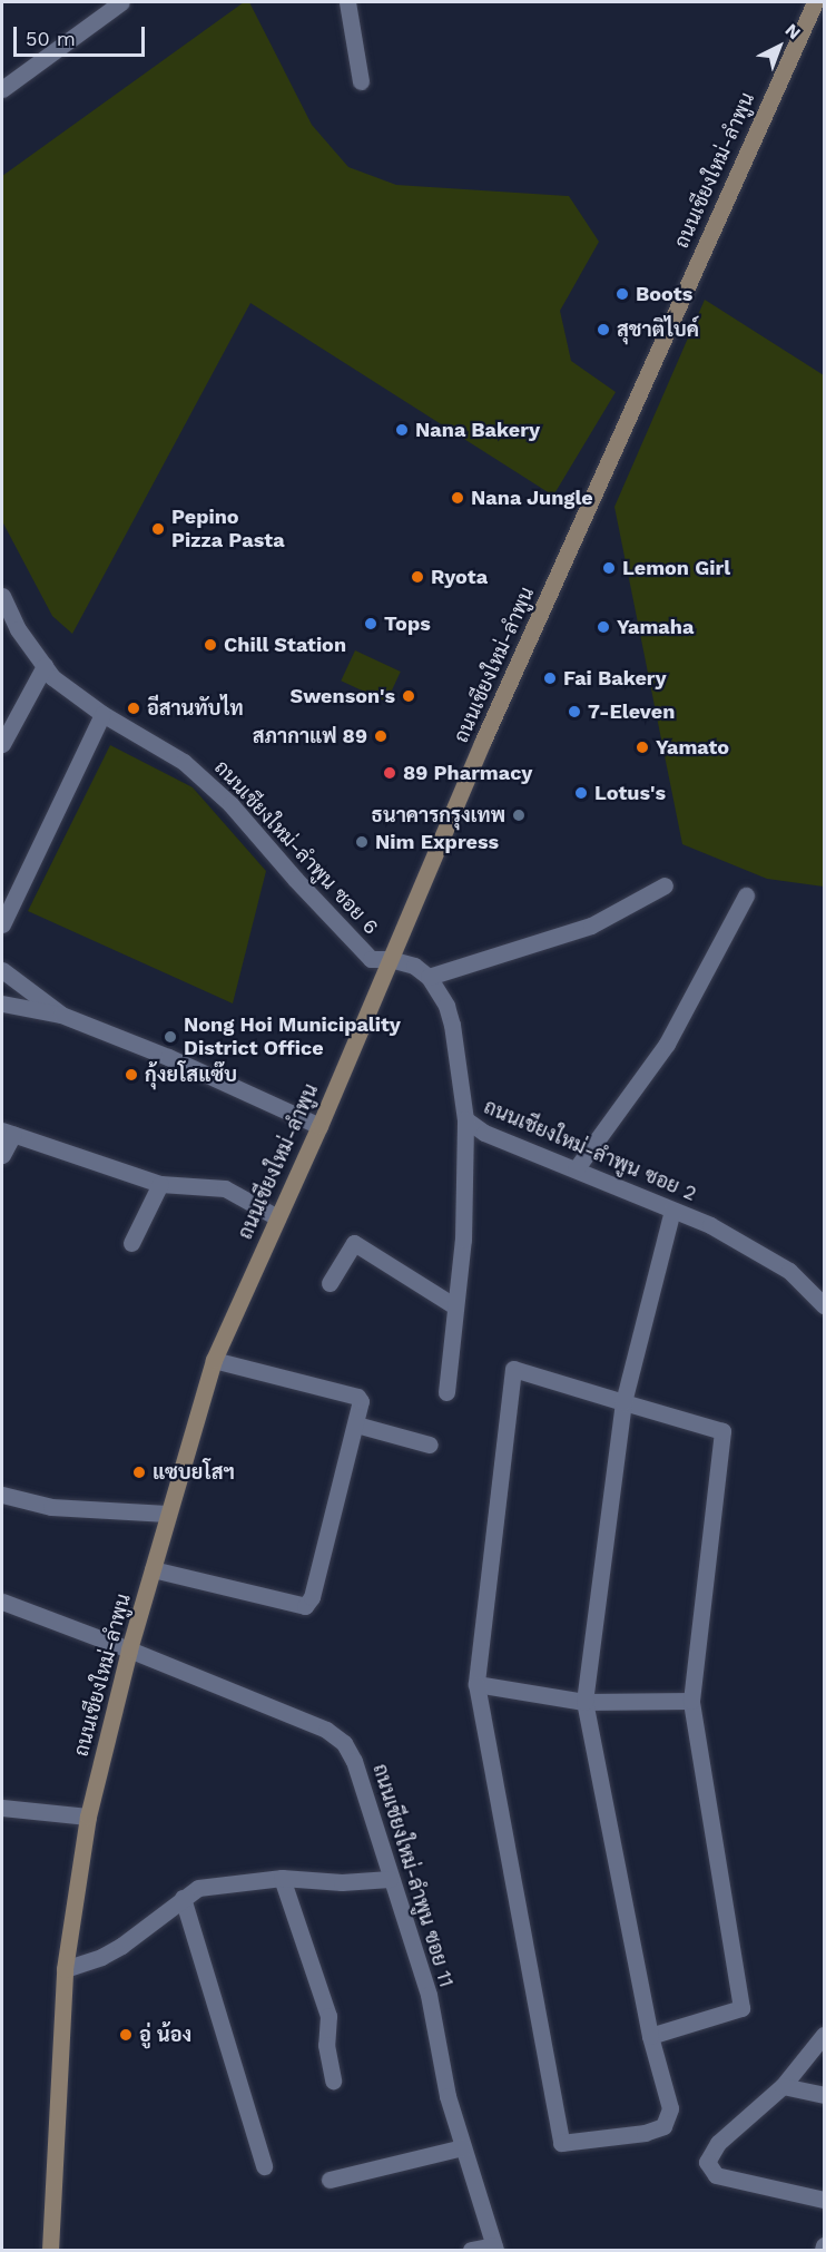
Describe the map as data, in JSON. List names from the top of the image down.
{
  "streets": {
    "main road": ["ถนนเชียงใหม่-ลำพูน"],
    "street": ["ถนนเชียงใหม่-ลำพูน ซอย 6", "ถนนเชียงใหม่-ลำพูน ซอย 2", "ถนนเชียงใหม่-ลำพูน ซอย 11"]
  },
  "crossings": [
    ["ถนนเชียงใหม่-ลำพูน", "ถนนเชียงใหม่-ลำพูน ซอย 6"],
    ["ถนนเชียงใหม่-ลำพูน", "ถนนเชียงใหม่-ลำพูน ซอย 11"]
  ],
  "places": [
    "Boots",
    "สุชาติไบค์",
    "Nana Bakery",
    "Nana Jungle",
    "Pepino Pizza Pasta",
    "Lemon Girl",
    "Ryota",
    "Tops",
    "Yamaha",
    "Chill Station",
    "Fai Bakery",
    "Swenson's",
    "อีสานทับไท",
    "7-Eleven",
    "สภากาแฟ 89",
    "Yamato",
    "89 Pharmacy",
    "Lotus's",
    "ธนาคารกรุงเทพ",
    "Nim Express",
    "Nong Hoi Municipality District Office",
    "กุ้งยโสแซ๊บ",
    "แซบยโสฯ",
    "อู่ น้อง"
  ],
  "scale_bar": "50 m",
  "north": "top right"
}
